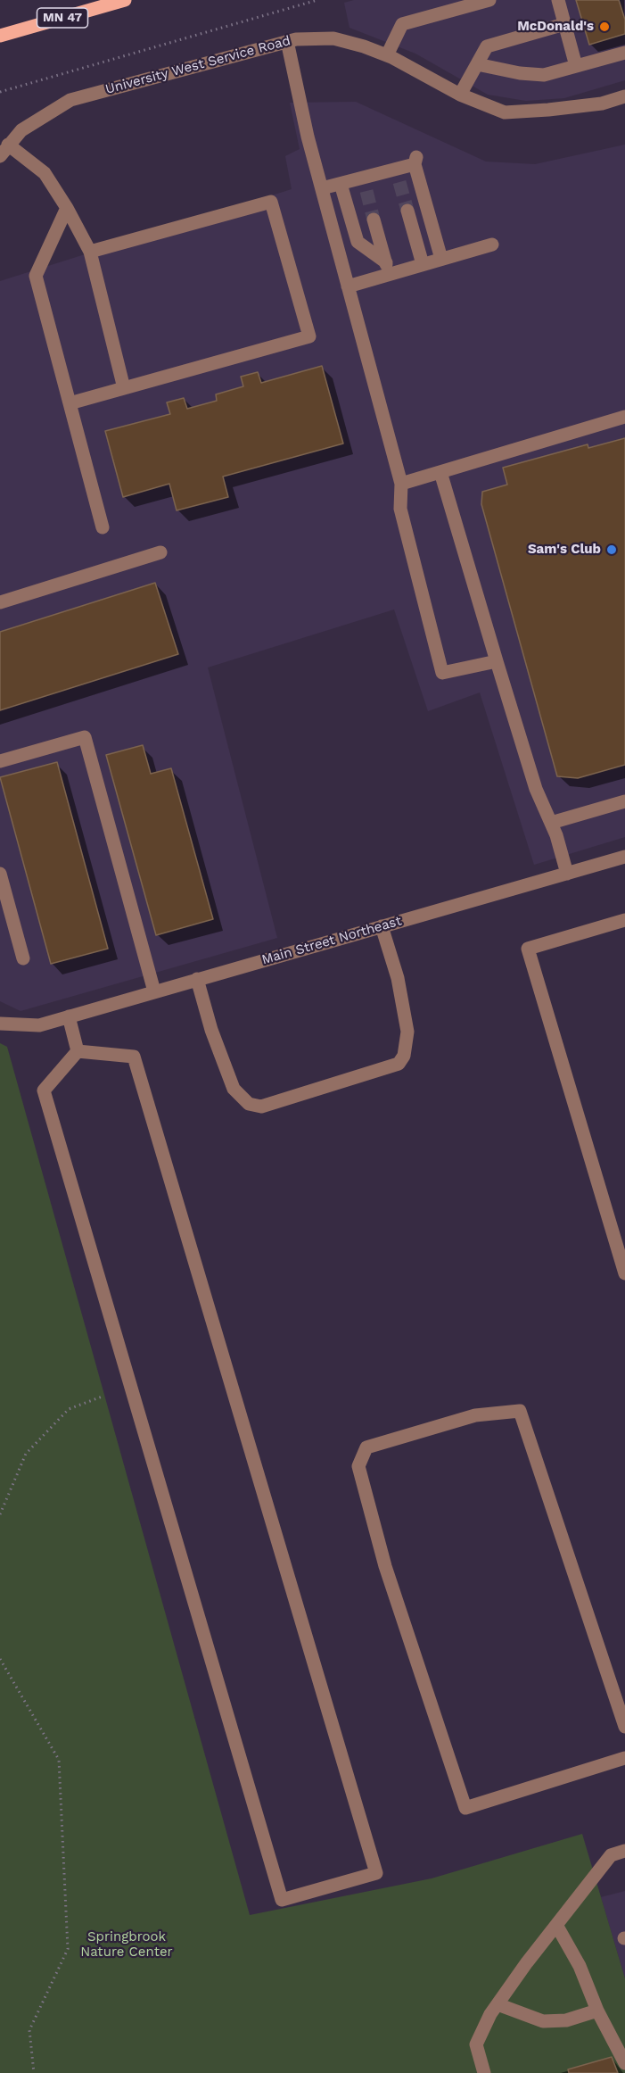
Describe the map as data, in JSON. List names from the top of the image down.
{
  "streets": {
    "main road": ["MN 47"],
    "street": ["University West Service Road", "Main Street Northeast"]
  },
  "parks": ["Springbrook Nature Center"],
  "places": ["McDonald's", "Sam's Club"]
}
